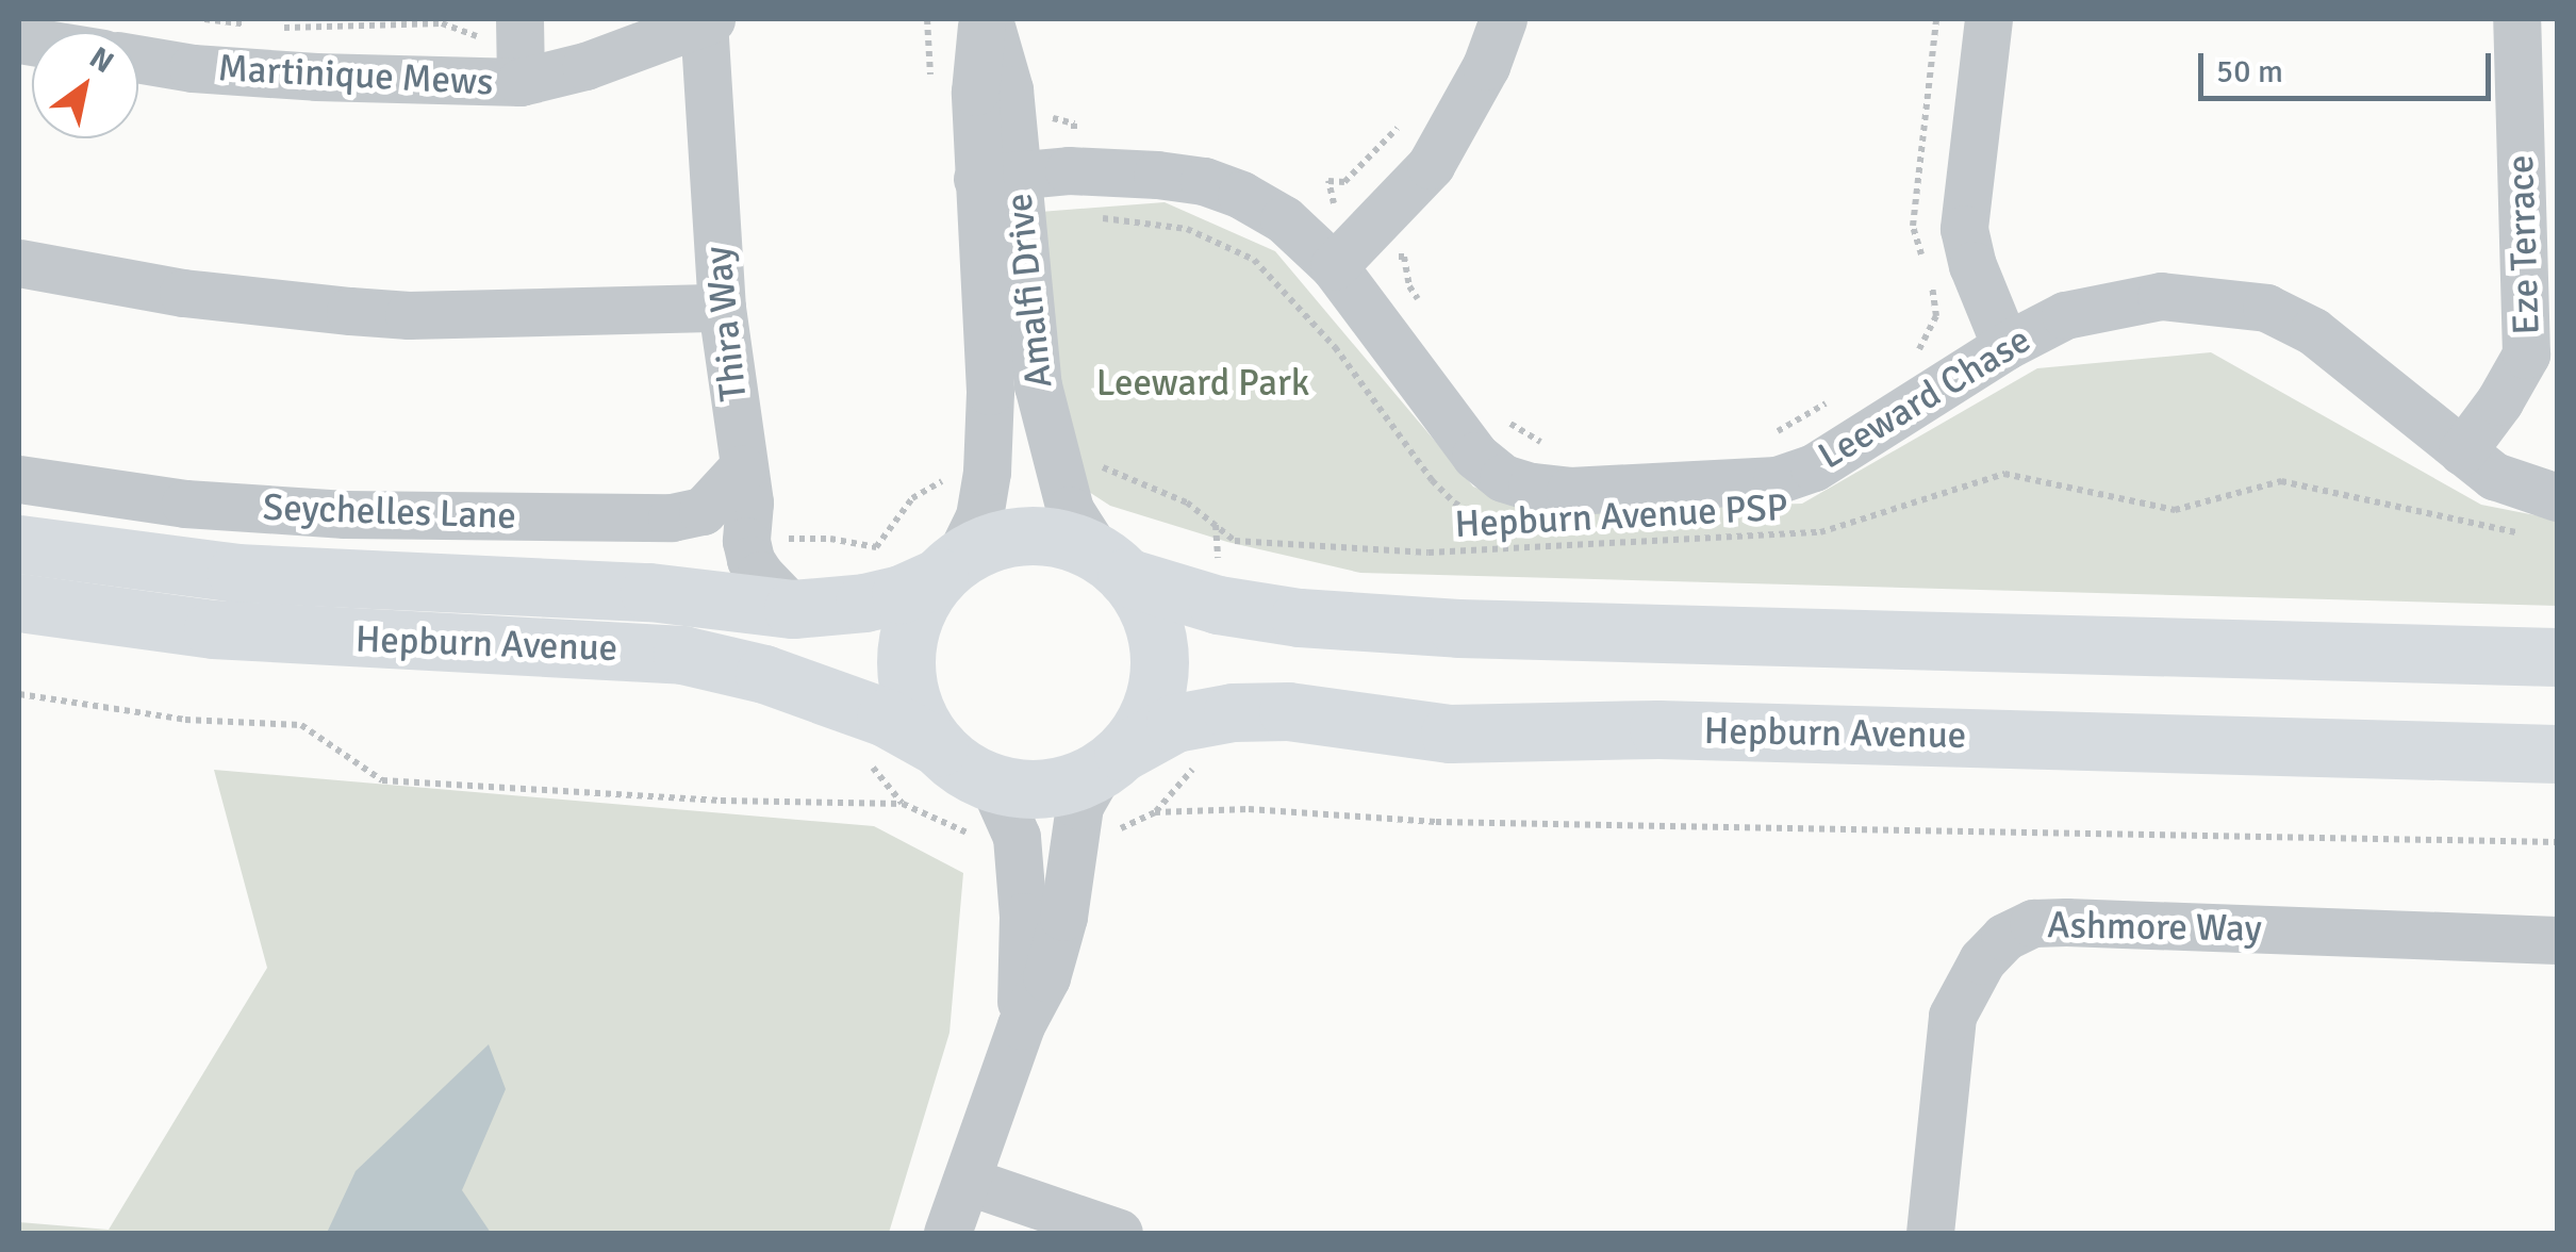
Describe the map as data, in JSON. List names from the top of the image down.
{
  "streets": {
    "main road": ["Hepburn Avenue"],
    "street": [
      "Martinique Mews",
      "Eze Terrace",
      "Amalfi Drive",
      "Thira Way",
      "Leeward Chase",
      "Seychelles Lane",
      "Ashmore Way"
    ],
    "path": ["Hepburn Avenue PSP"]
  },
  "crossings": [
    ["Martinique Mews", "Thira Way"],
    ["Eze Terrace", "Leeward Chase"],
    ["Amalfi Drive", "Leeward Chase"],
    ["Amalfi Drive", "Hepburn Avenue"],
    ["Thira Way", "Seychelles Lane"],
    ["Thira Way", "Hepburn Avenue"]
  ],
  "parks": ["Leeward Park"],
  "scale_bar": "50 m",
  "north": "top right"
}
